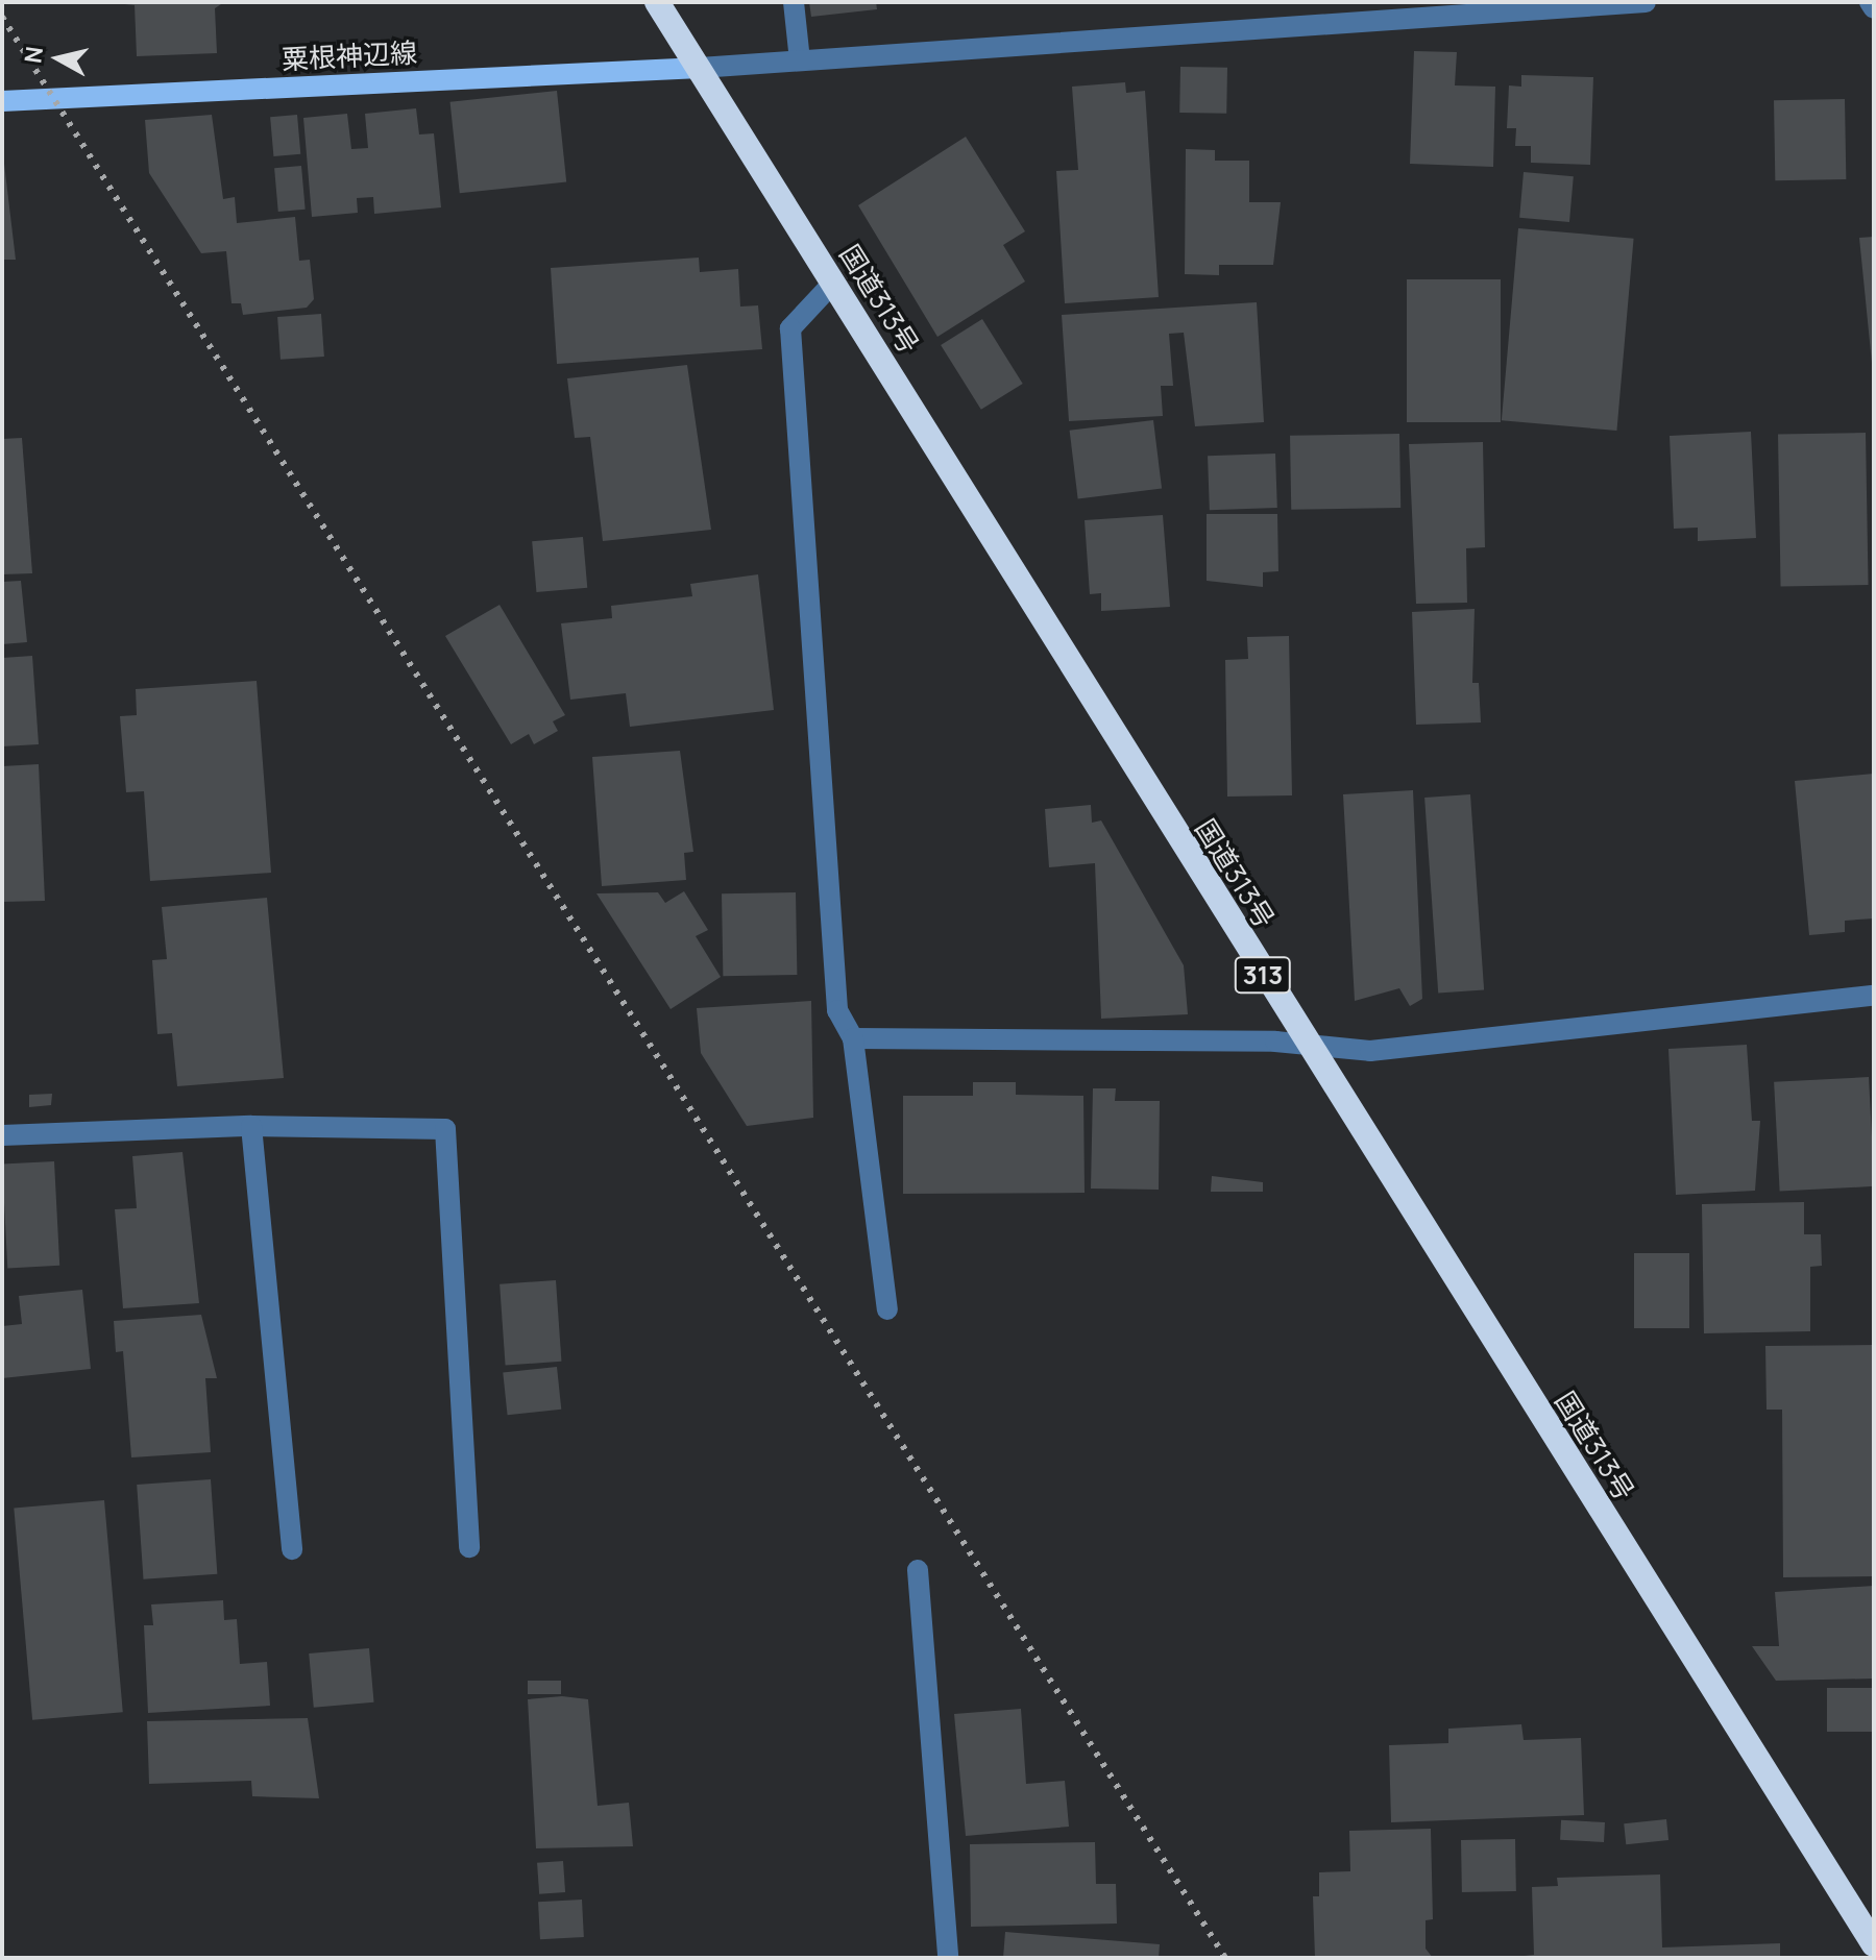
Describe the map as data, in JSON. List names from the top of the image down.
{
  "streets": {
    "highway": ["国道313号", "313"],
    "main road": ["粟根神辺線"]
  },
  "crossings": [
    ["粟根神辺線", "国道313号"]
  ],
  "north": "left"
}
